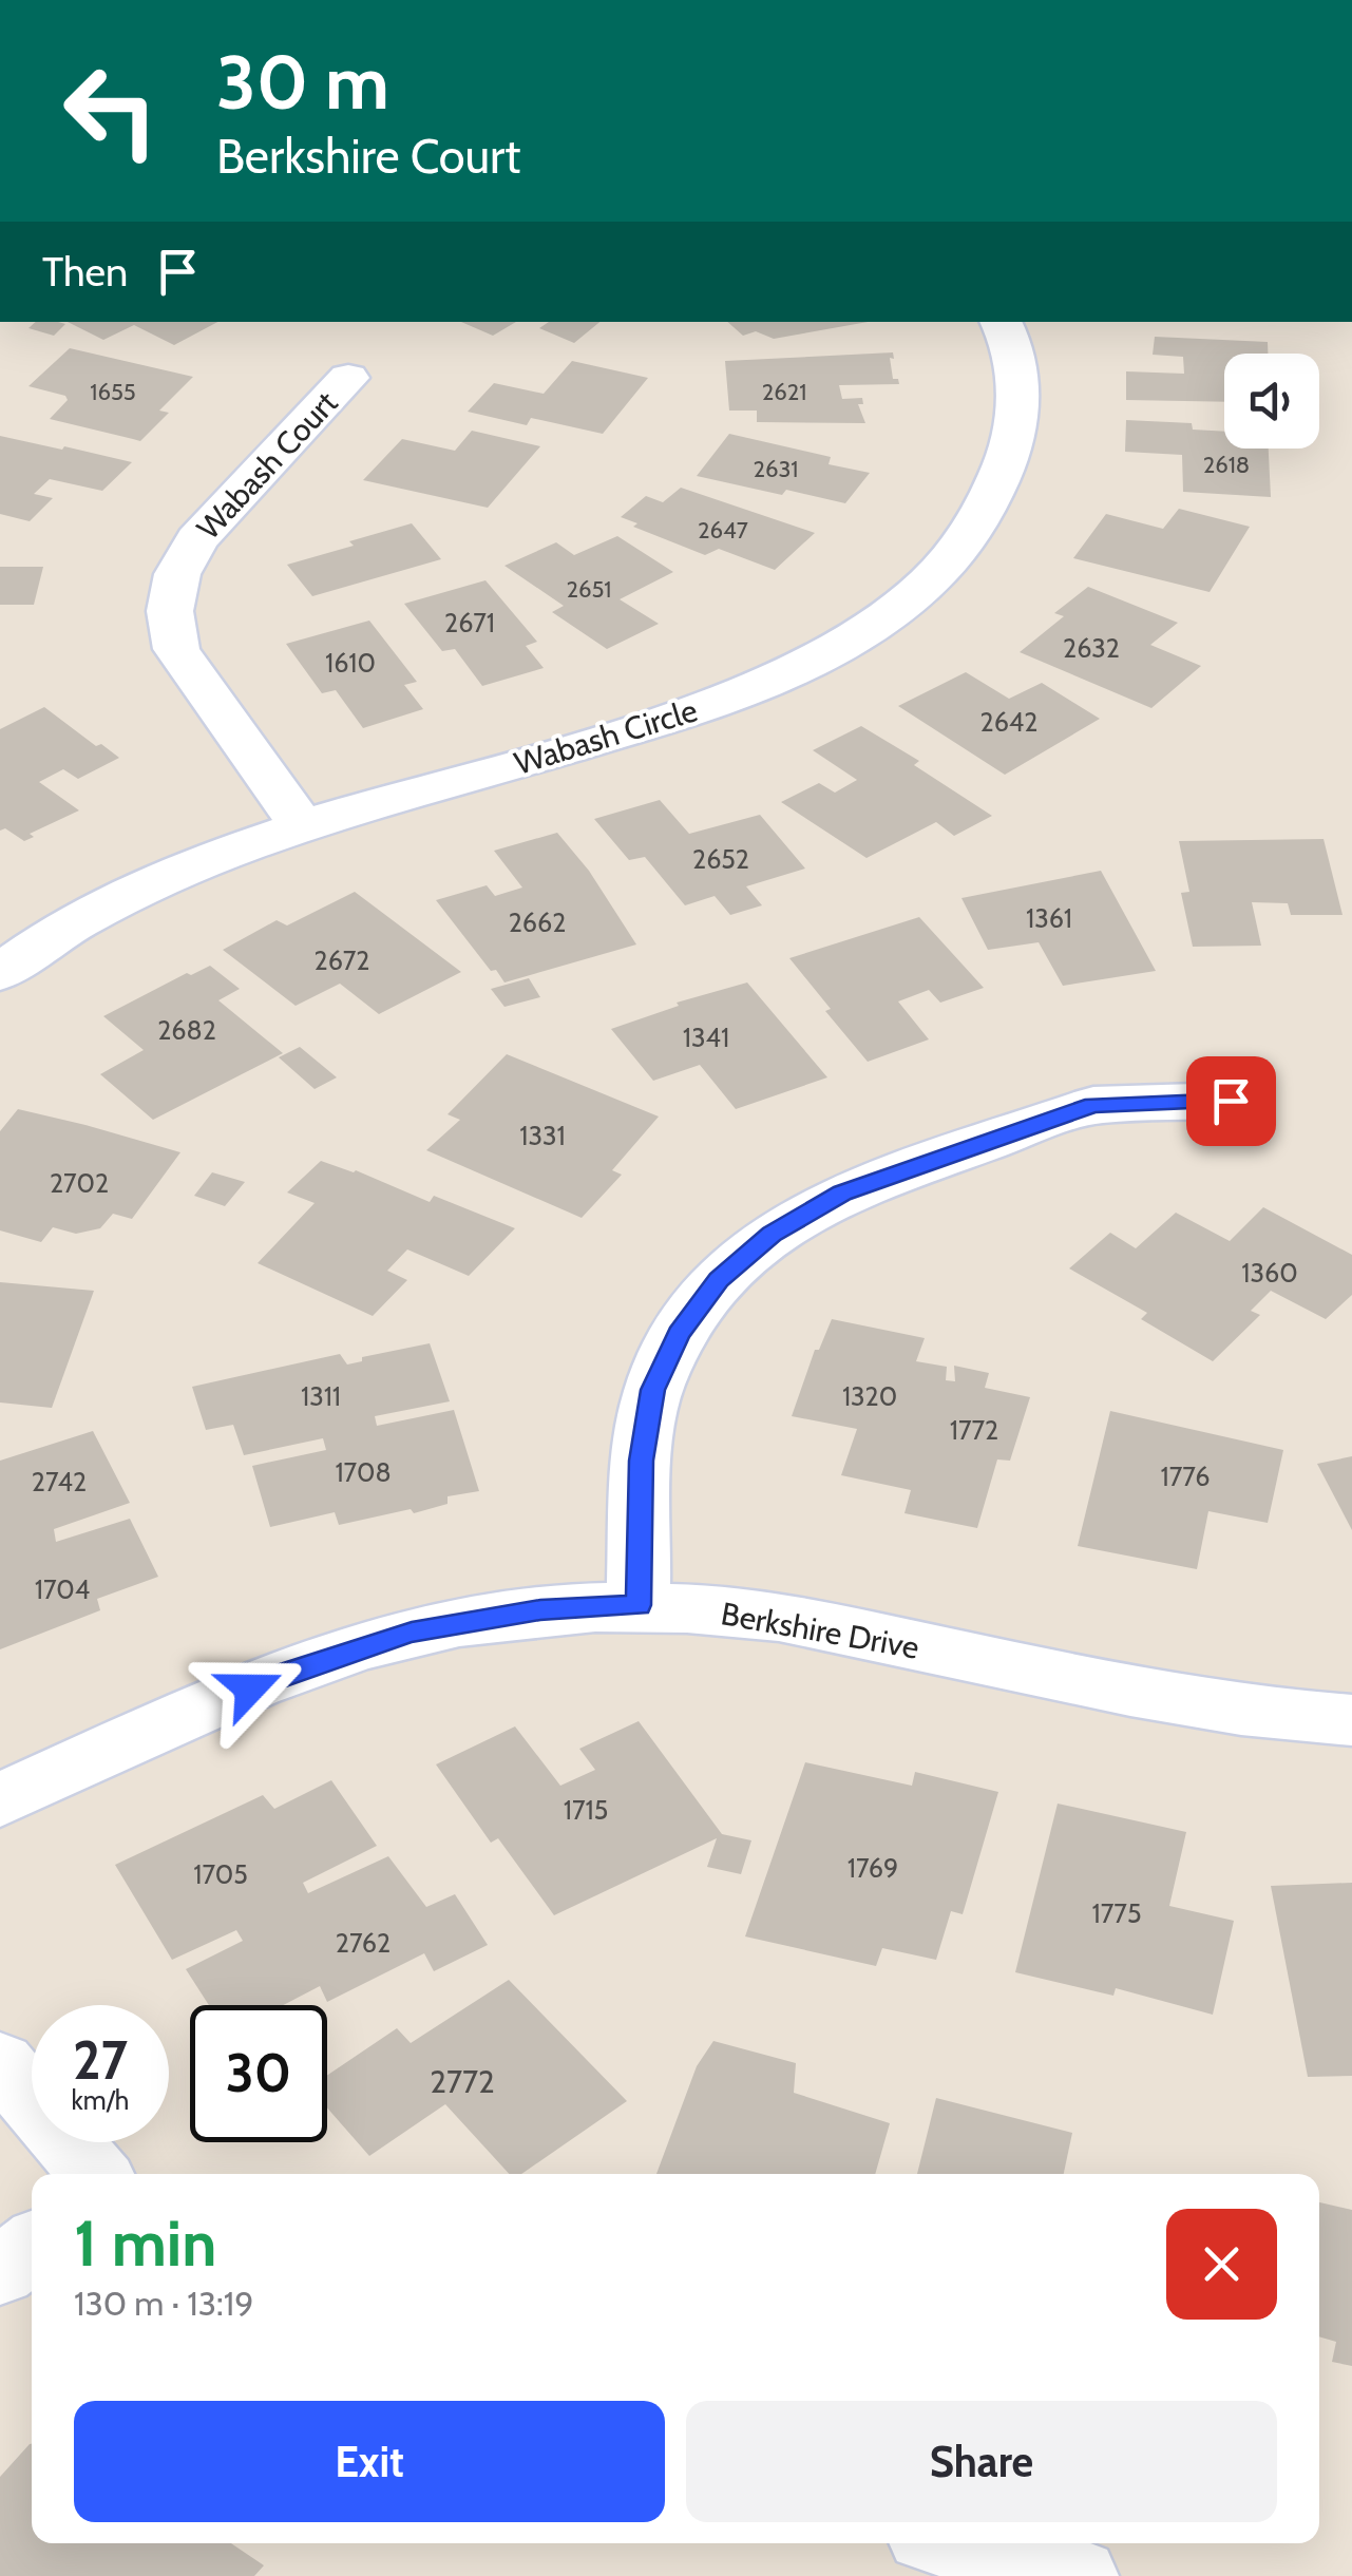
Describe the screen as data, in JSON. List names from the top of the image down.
{
  "streets": {
    "street": ["Wabash Court", "Wabash Circle", "Berkshire Drive"]
  },
  "crossings": [
    ["Wabash Court", "Wabash Circle"]
  ],
  "house_numbers": [
    "1655",
    "2621",
    "2618",
    "2631",
    "2647",
    "2651",
    "2671",
    "2632",
    "1610",
    "2642",
    "2652",
    "1361",
    "2662",
    "2672",
    "2682",
    "1341",
    "1331",
    "2702",
    "1360",
    "1311",
    "1320",
    "1772",
    "1708",
    "1776",
    "2742",
    "1704",
    "1715",
    "1769",
    "1705",
    "1775",
    "2762",
    "2772"
  ],
  "page": {
    "turn": ["30 m", "Berkshire Court"],
    "then": "Then",
    "speed": "27 km/h",
    "limit": "30",
    "heading": ["1 min", "130 m · 13:19"],
    "buttons": ["Exit", "Share"]
  }
}
